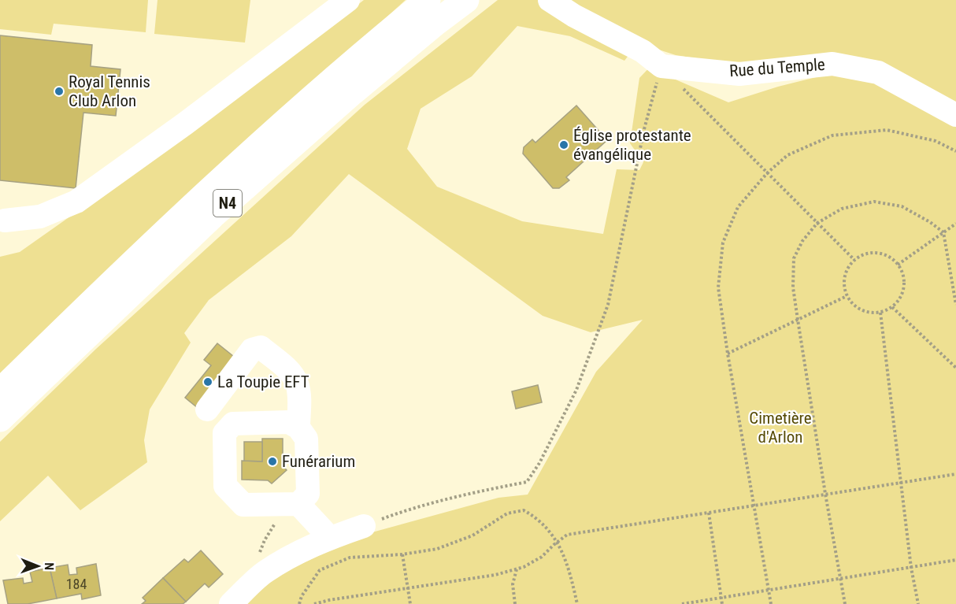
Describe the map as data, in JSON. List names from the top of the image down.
{
  "streets": {
    "main road": ["N4"],
    "street": ["Rue du Temple"]
  },
  "parks": ["Cimetière d'Arlon"],
  "places": [
    "Royal Tennis Club Arlon",
    "Église protestante évangélique",
    "La Toupie EFT",
    "Funérarium"
  ],
  "house_numbers": ["184"],
  "north": "right"
}
